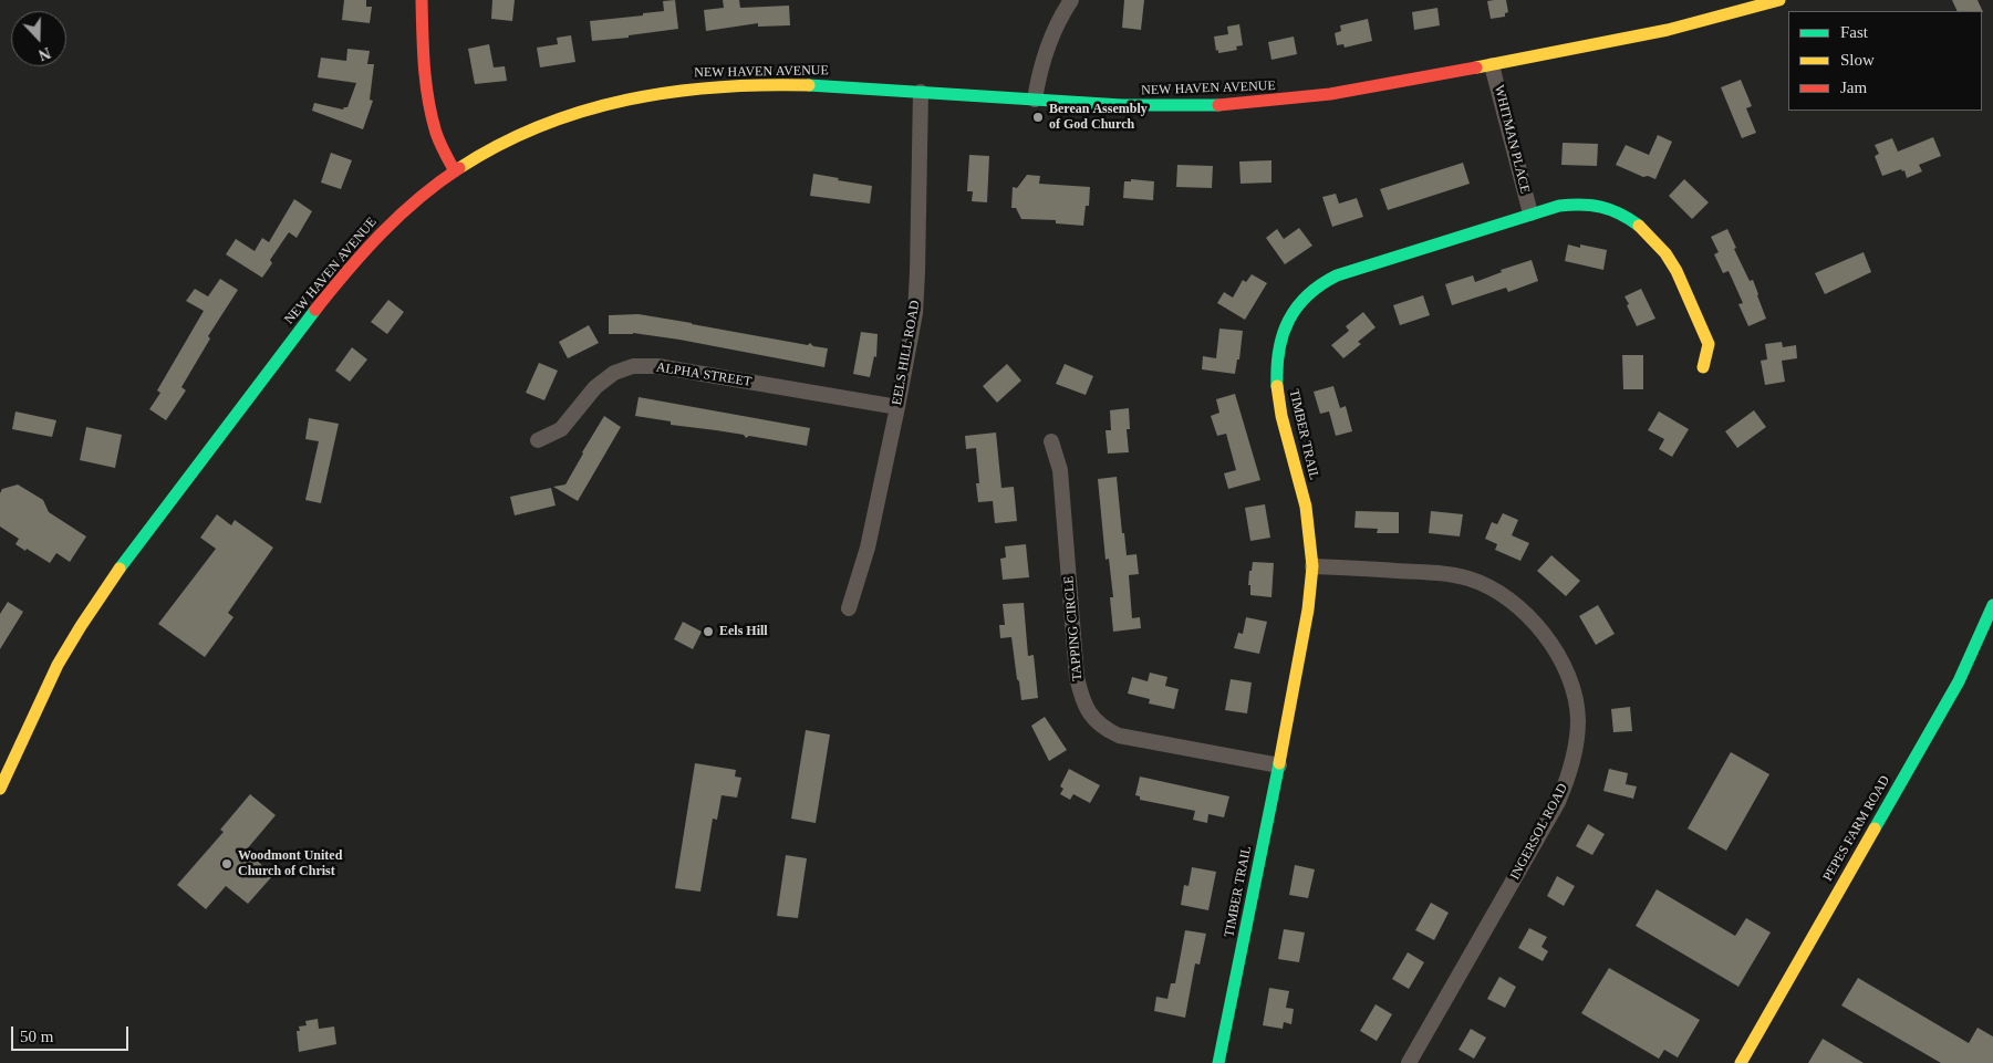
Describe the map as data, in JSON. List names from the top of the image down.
{
  "streets": {
    "main road": ["NEW HAVEN AVENUE", "TIMBER TRAIL", "PEPES FARM ROAD"],
    "street": [
      "WHITMAN PLACE",
      "EELS HILL ROAD",
      "ALPHA STREET",
      "TAPPING CIRCLE",
      "INGERSOL ROAD"
    ]
  },
  "crossings": [
    ["NEW HAVEN AVENUE", "WHITMAN PLACE"],
    ["NEW HAVEN AVENUE", "EELS HILL ROAD"],
    ["WHITMAN PLACE", "TIMBER TRAIL"],
    ["EELS HILL ROAD", "ALPHA STREET"],
    ["TIMBER TRAIL", "TAPPING CIRCLE"],
    ["TIMBER TRAIL", "INGERSOL ROAD"]
  ],
  "places": ["Berean Assembly of God Church", "Eels Hill", "Woodmont United Church of Christ"],
  "legend": ["Fast", "Slow", "Jam"],
  "scale_bar": "50 m",
  "north": "bottom"
}
